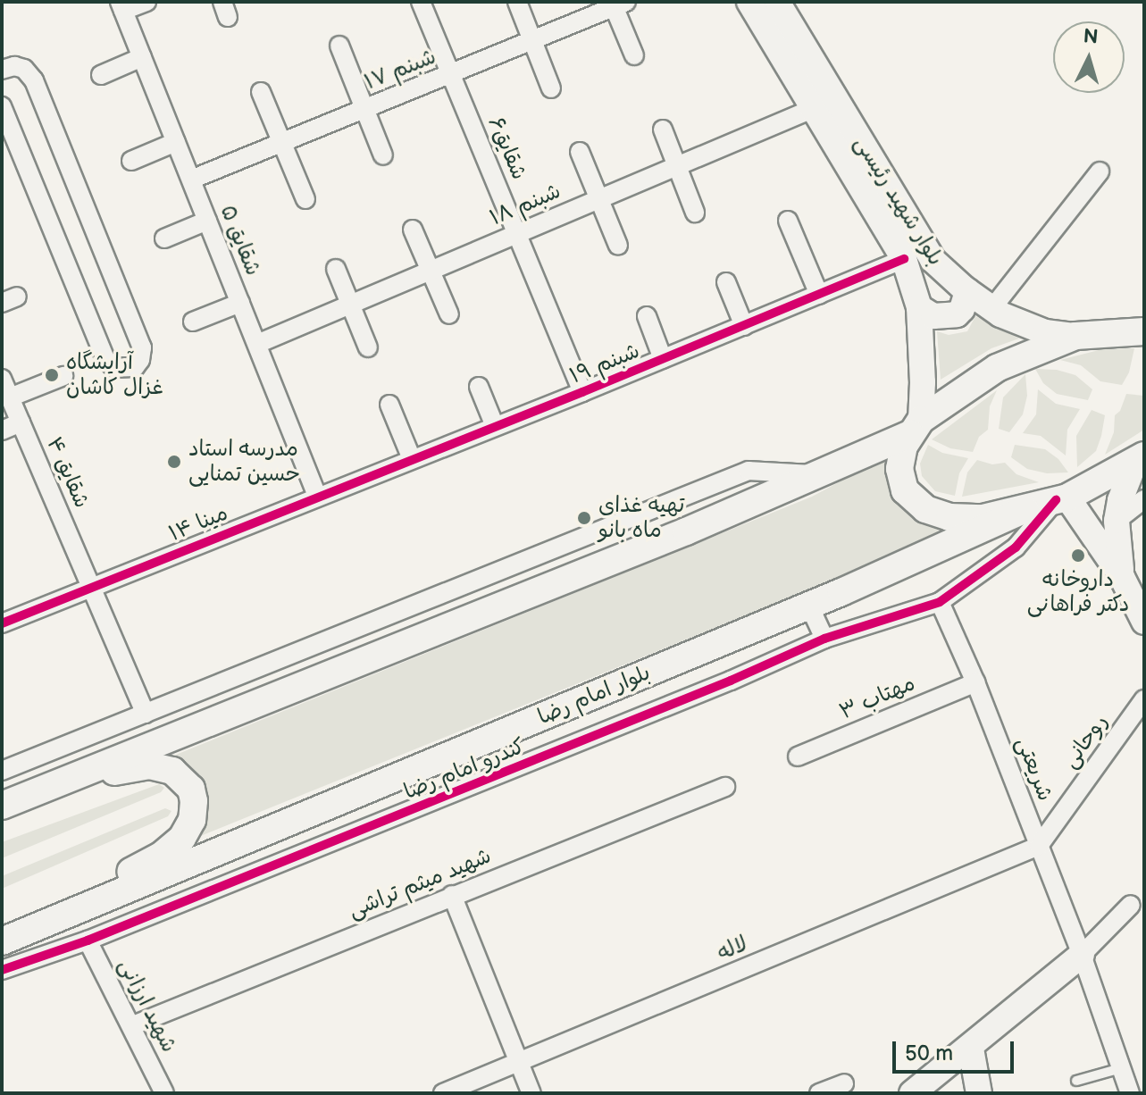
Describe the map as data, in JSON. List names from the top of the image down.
{
  "streets": {
    "main road": ["بلوار شهید رئیسی", "بلوار امام رضا"],
    "street": [
      "شبنم ۱۷",
      "شقایق۶",
      "شبنم ۱۸",
      "شقایق ۵",
      "شبنم ۱۹",
      "شقایق ۴",
      "مینا ۱۴",
      "مهتاب ۳",
      "روحانی",
      "کندرو امام رضا",
      "شریعتی",
      "شهید میثم تراشی",
      "لاله",
      "شهید ارزانی"
    ]
  },
  "crossings": [
    ["شبنم ۱۷", "شقایق۶"],
    ["شبنم ۱۷", "شقایق ۵"],
    ["شقایق۶", "شبنم ۱۸"],
    ["شقایق۶", "شبنم ۱۹"],
    ["بلوار شهید رئیسی", "شبنم ۱۸"],
    ["بلوار شهید رئیسی", "شبنم ۱۹"],
    ["شبنم ۱۸", "شقایق ۵"],
    ["شقایق ۵", "شبنم ۱۹"],
    ["شقایق ۵", "مینا ۱۴"],
    ["شبنم ۱۹", "مینا ۱۴"],
    ["شقایق ۴", "مینا ۱۴"],
    ["مهتاب ۳", "شریعتی"],
    ["روحانی", "شریعتی"],
    ["روحانی", "لاله"],
    ["کندرو امام رضا", "شریعتی"],
    ["کندرو امام رضا", "شهید ارزانی"],
    ["شریعتی", "لاله"],
    ["شهید میثم تراشی", "شهید ارزانی"]
  ],
  "places": [
    "آرایشگاه غزال کاشان",
    "مدرسه استاد حسین تمنایی",
    "تهیه غذای ماه بانو",
    "داروخانه دکتر فراهانی"
  ],
  "scale_bar": "50 m",
  "north": "top"
}
